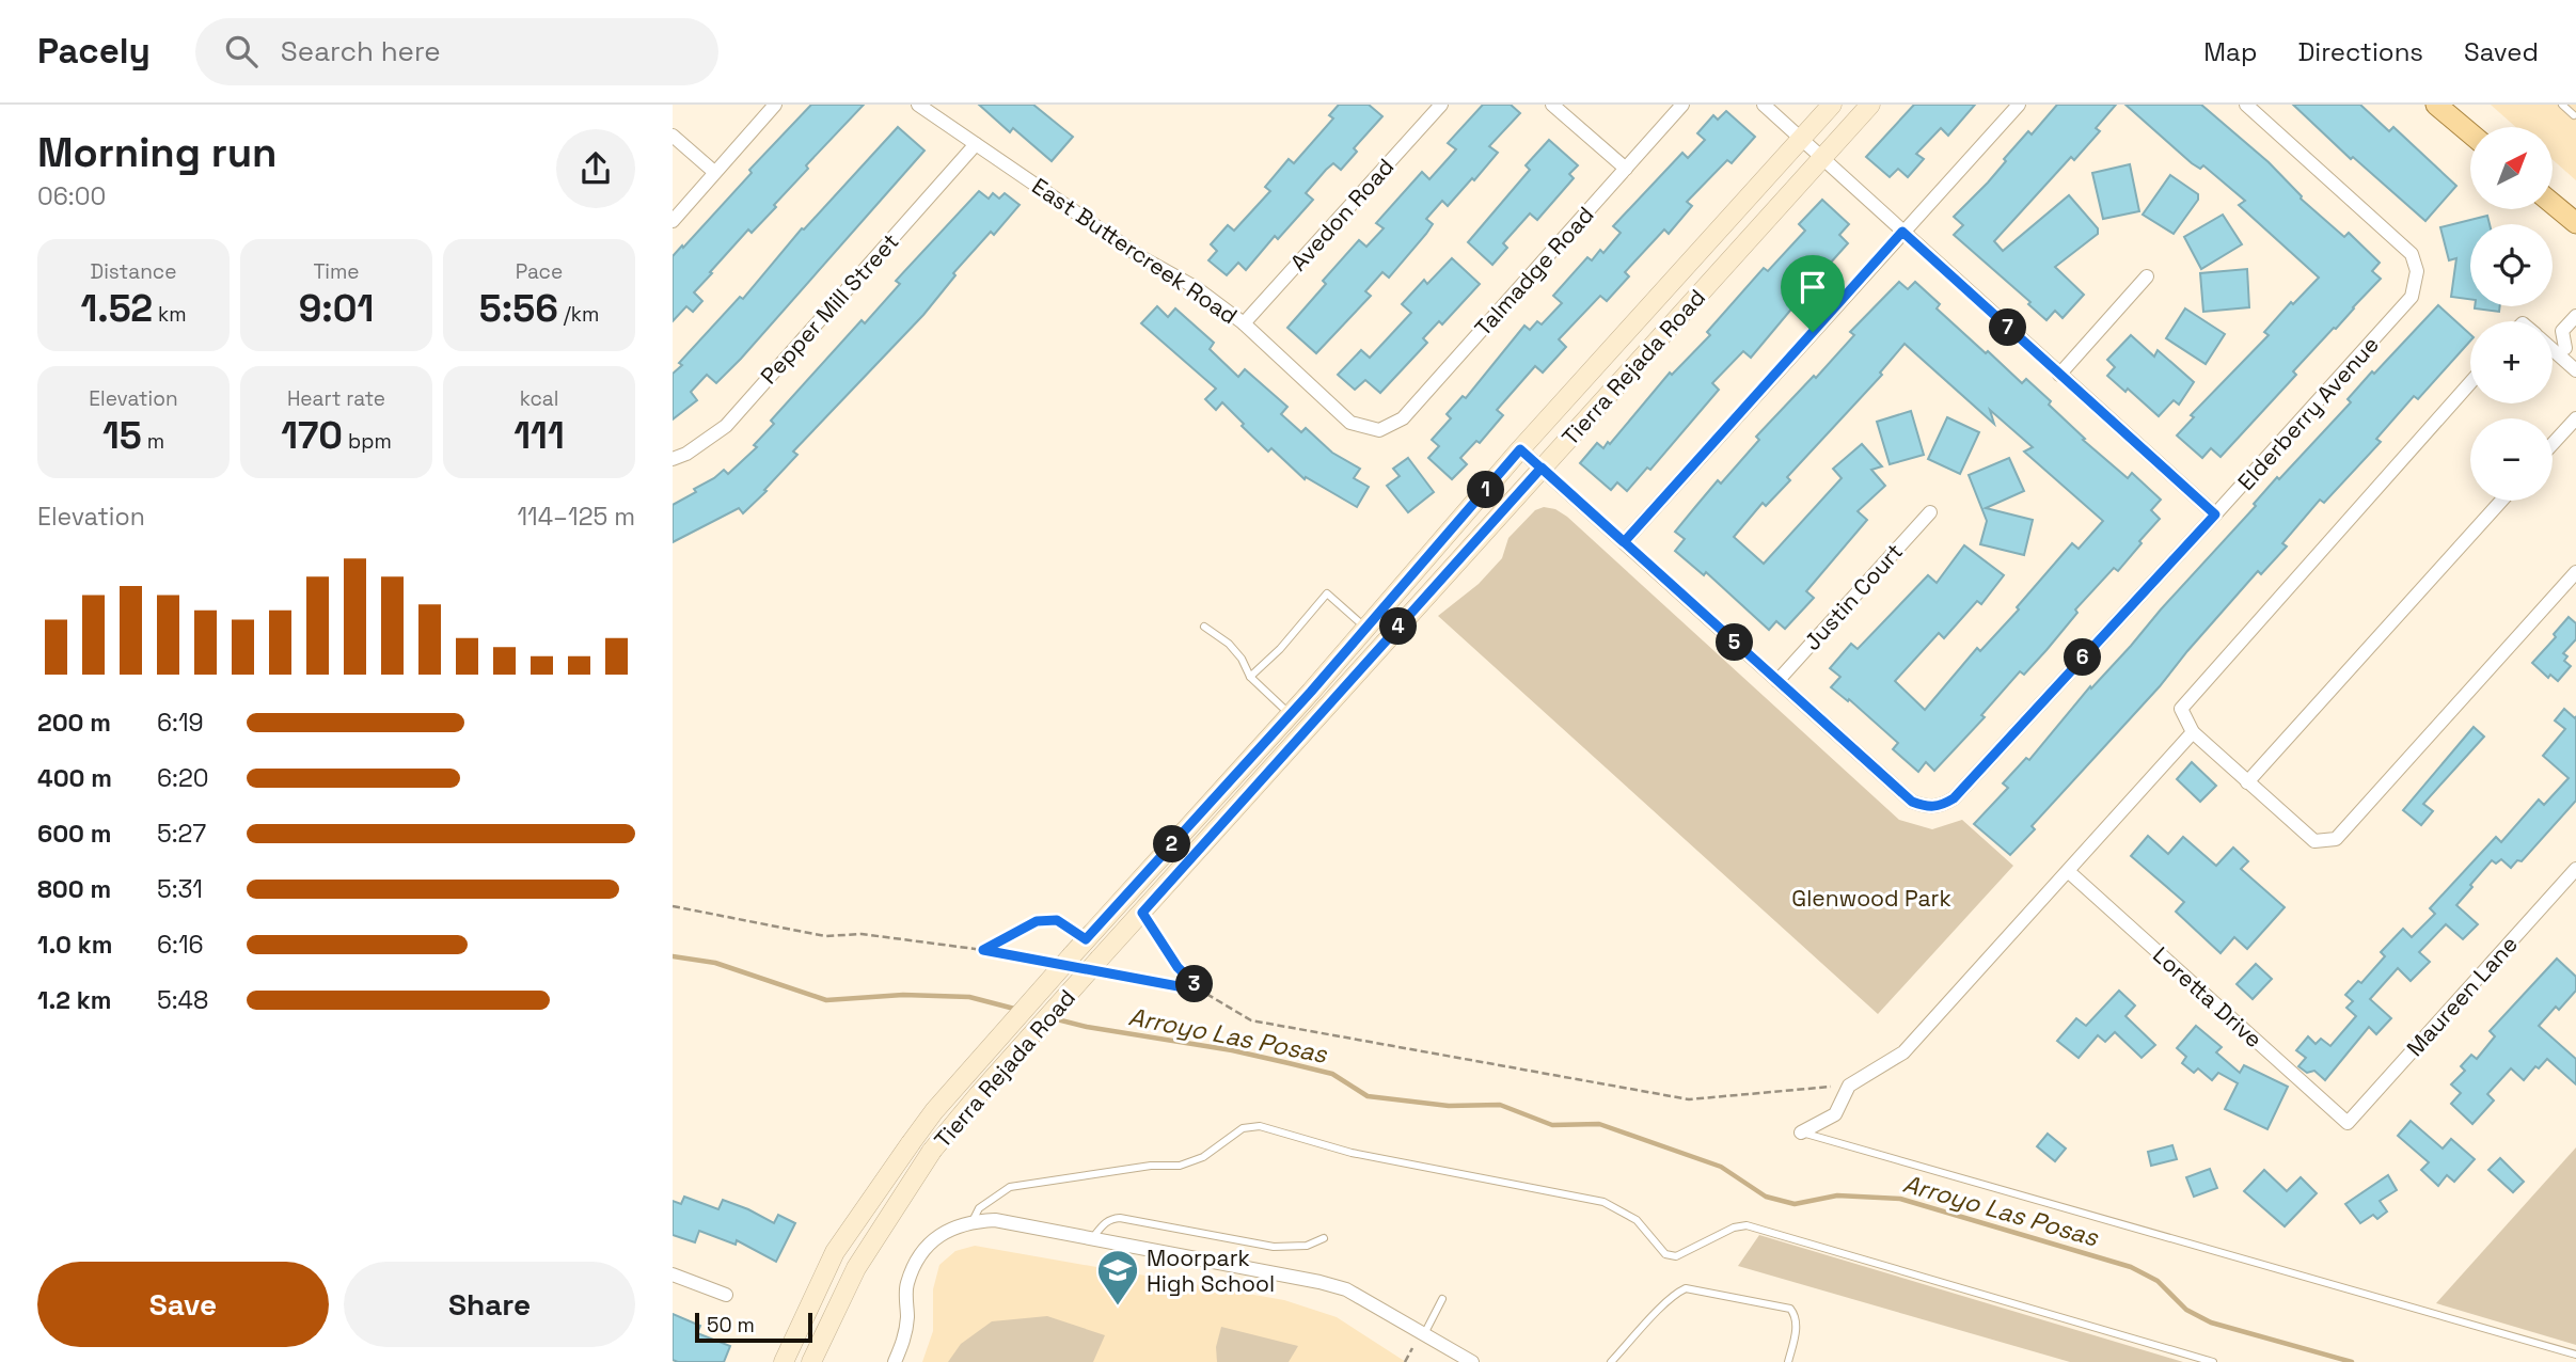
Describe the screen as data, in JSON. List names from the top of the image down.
{
  "streets": {
    "main road": ["Tierra Rejada Road"],
    "street": [
      "Avedon Road",
      "East Buttercreek Road",
      "Talmadge Road",
      "Pepper Mill Street",
      "Elderberry Avenue",
      "Justin Court",
      "Maureen Lane",
      "Loretta Drive"
    ]
  },
  "crossings": [
    ["Avedon Road", "East Buttercreek Road"],
    ["East Buttercreek Road", "Talmadge Road"],
    ["East Buttercreek Road", "Pepper Mill Street"],
    ["Elderberry Avenue", "Justin Court"],
    ["Maureen Lane", "Loretta Drive"]
  ],
  "water": ["Arroyo Las Posas"],
  "parks": ["Glenwood Park"],
  "places": {
    "school or university": ["Moorpark High School"]
  },
  "scale_bar": "50 m",
  "north": "top right",
  "page": {
    "header": "Pacely",
    "search": "Search here",
    "nav": ["Map", "Directions", "Saved"],
    "heading": ["Morning run", "06:00"],
    "map_buttons": ["+", "−"],
    "stats": [
      ["Distance", "1.52 km"],
      ["Time", "9:01"],
      ["Pace", "5:56 /km"],
      ["Elevation", "15 m"],
      ["Heart rate", "170 bpm"],
      ["kcal", "111"]
    ],
    "pins": [
      "7",
      "1",
      "4",
      "5",
      "6",
      "2",
      "3"
    ],
    "chart": ["Elevation", "114–125 m"],
    "list": [
      {
        "name": "200 m",
        "note": "6:19"
      },
      {
        "name": "400 m",
        "note": "6:20"
      },
      {
        "name": "600 m",
        "note": "5:27"
      },
      {
        "name": "800 m",
        "note": "5:31"
      },
      {
        "name": "1.0 km",
        "note": "6:16"
      },
      {
        "name": "1.2 km",
        "note": "5:48"
      }
    ],
    "buttons": ["Save", "Share"],
    "scale": "50 m"
  }
}
